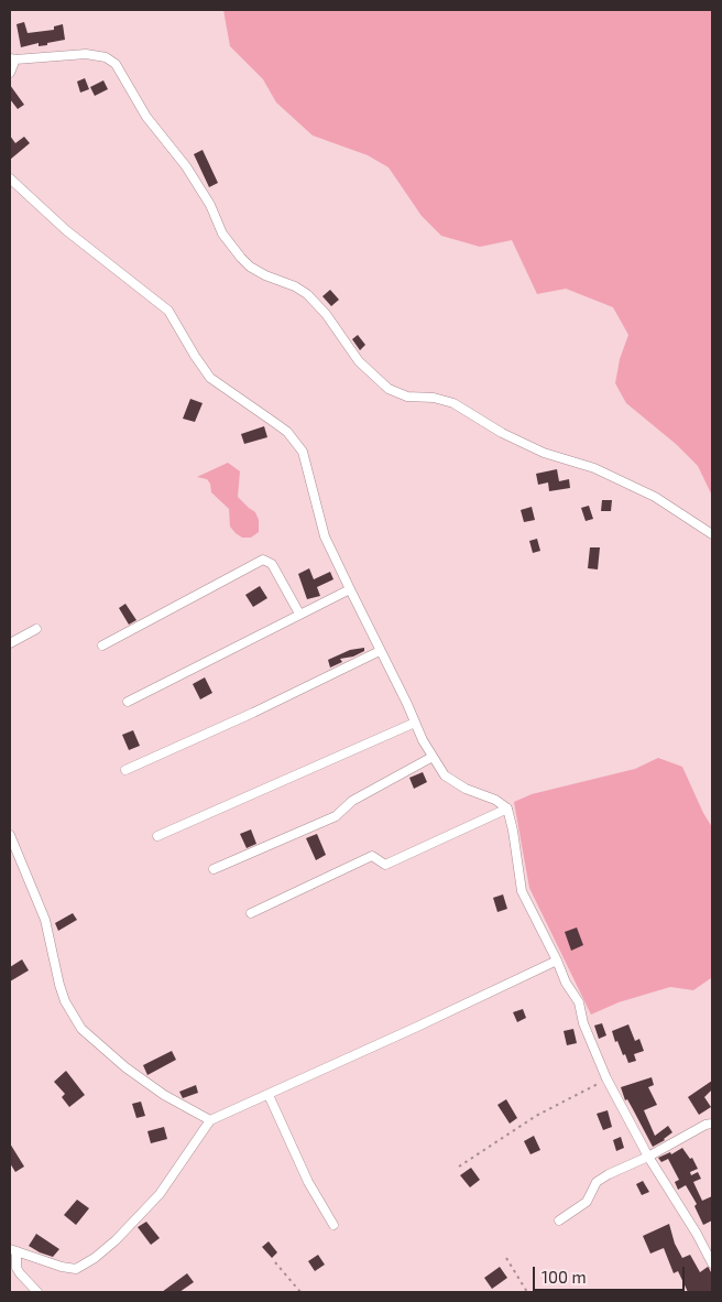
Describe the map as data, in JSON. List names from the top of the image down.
{
  "scale_bar": "100 m"
}
